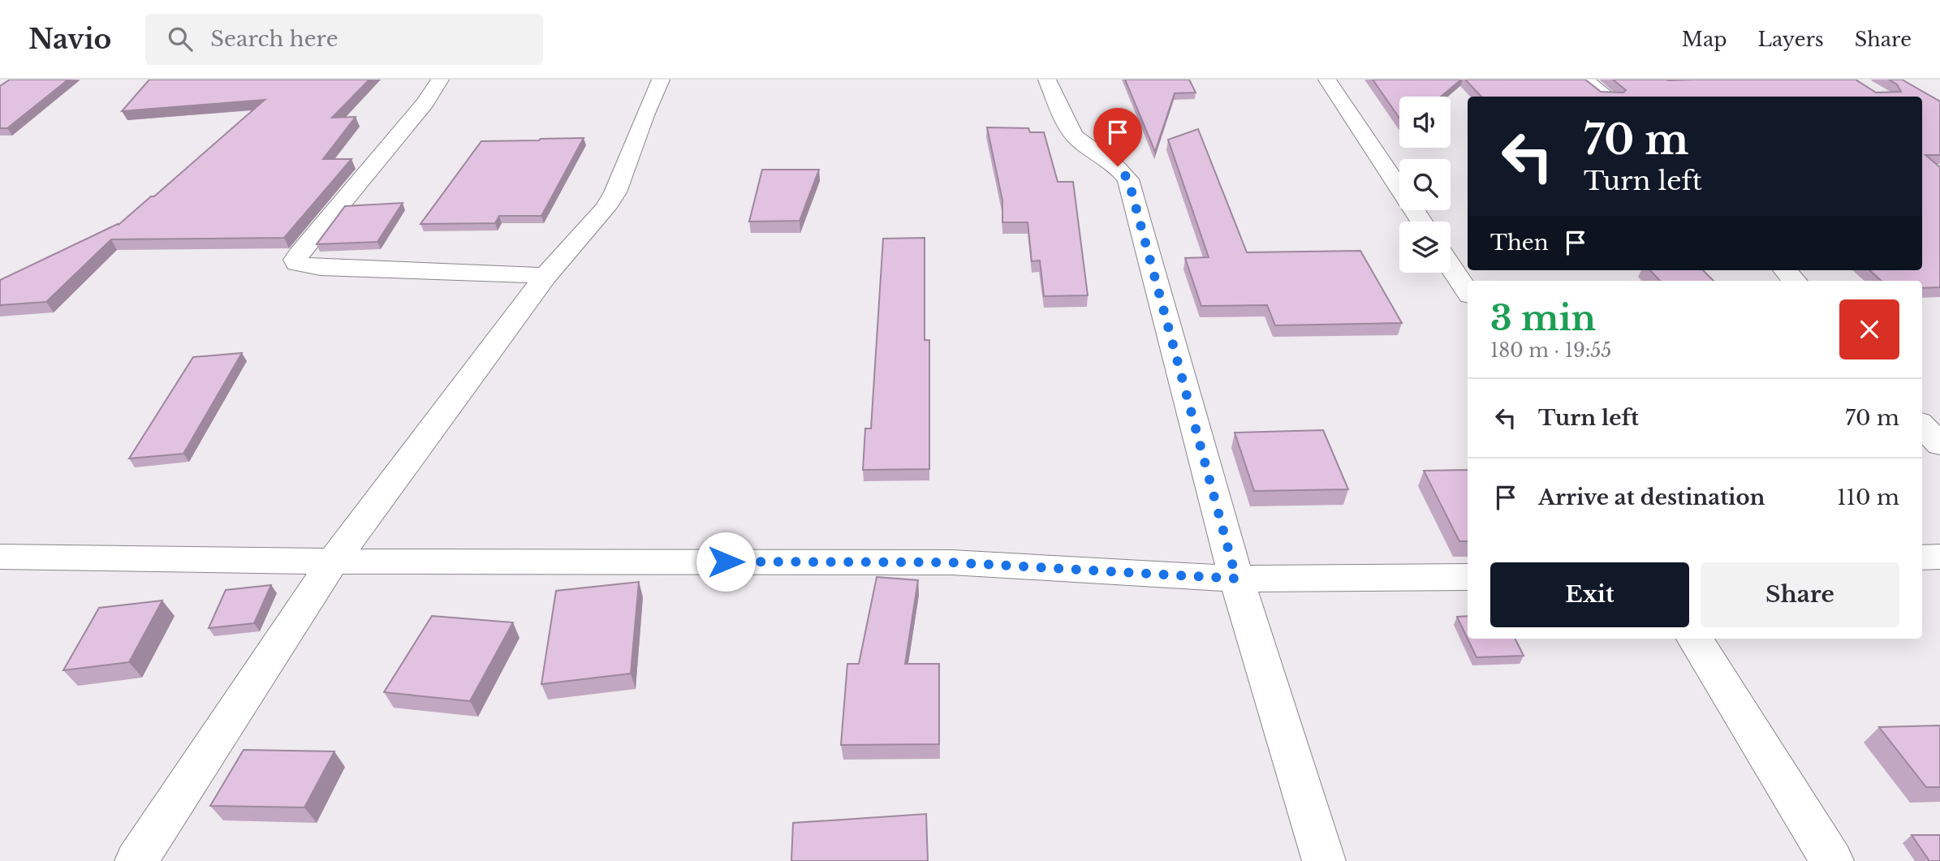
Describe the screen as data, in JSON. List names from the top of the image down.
{
  "page": {
    "header": "Navio",
    "search": "Search here",
    "nav": ["Map", "Layers", "Share"],
    "turn": ["70 m", "Turn left"],
    "then": "Then",
    "heading": ["3 min", "180 m · 19:55"],
    "list": [
      {
        "name": "Turn left",
        "value": "70 m"
      },
      {
        "name": "Arrive at destination",
        "value": "110 m"
      }
    ],
    "buttons": ["Exit", "Share"]
  }
}
